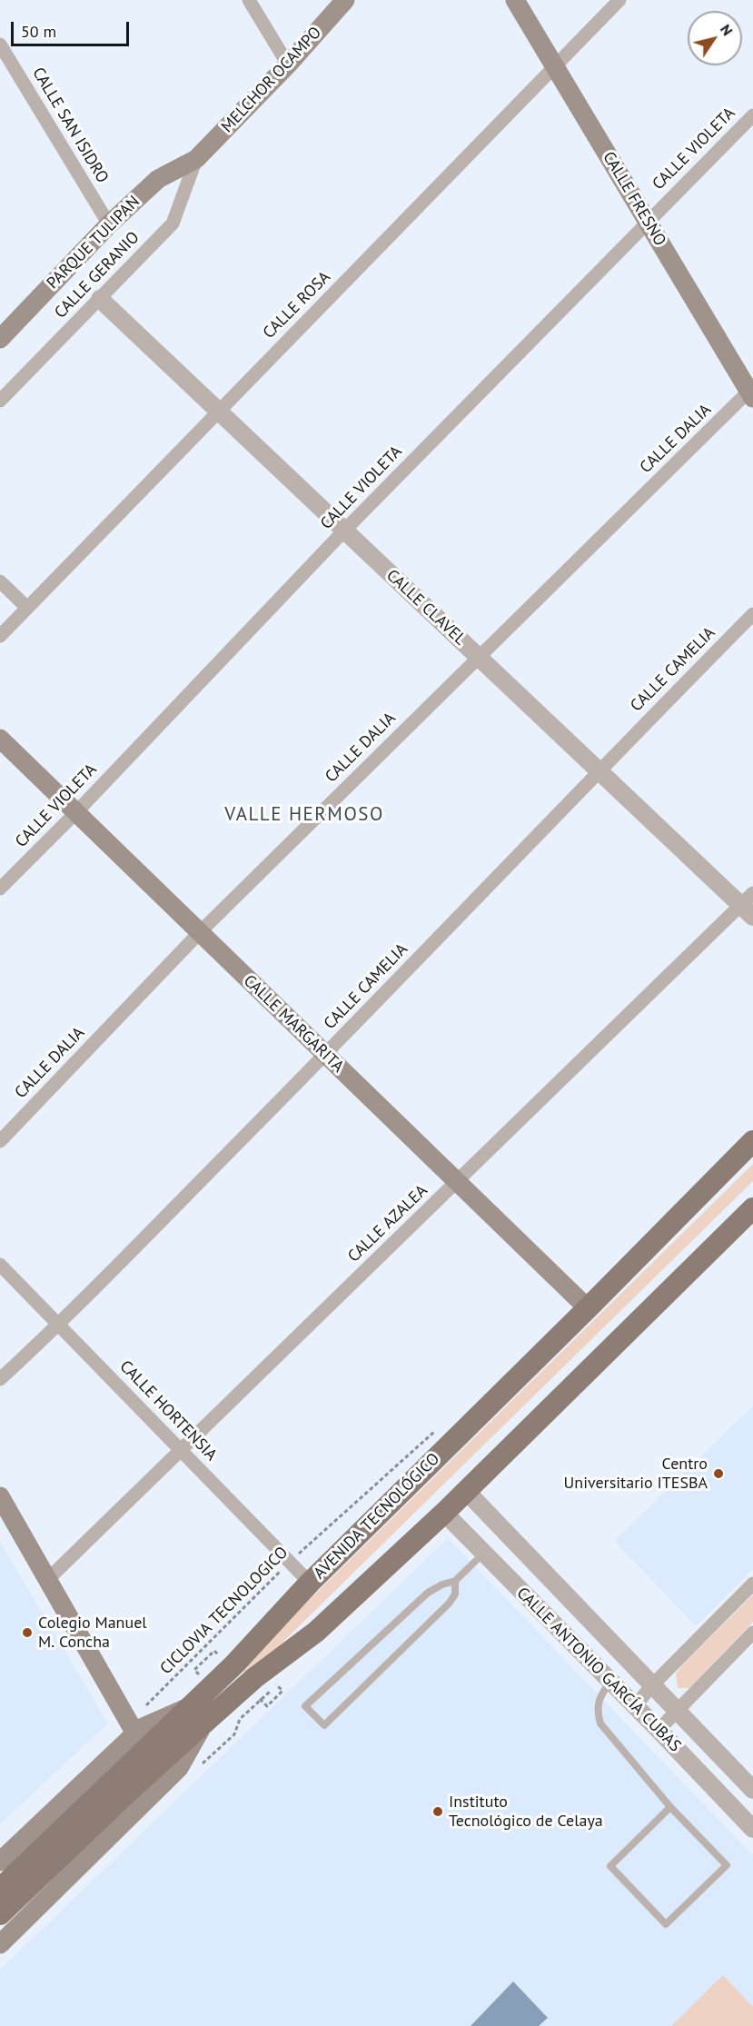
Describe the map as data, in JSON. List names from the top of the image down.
{
  "streets": {
    "main road": [
      "MELCHOR OCAMPO",
      "CALLE FRESNO",
      "PARQUE TULIPAN",
      "CALLE MARGARITA",
      "AVENIDA TECNOLÓGICO"
    ],
    "street": [
      "CALLE SAN ISIDRO",
      "CALLE VIOLETA",
      "CALLE GERANIO",
      "CALLE ROSA",
      "CALLE DALIA",
      "CALLE CLAVEL",
      "CALLE CAMELIA",
      "CALLE AZALEA",
      "CALLE HORTENSIA",
      "CALLE ANTONIO GARCÍA CUBAS"
    ],
    "path": ["CICLOVIA TECNOLOGICO"]
  },
  "crossings": [
    ["MELCHOR OCAMPO", "PARQUE TULIPAN"],
    ["MELCHOR OCAMPO", "CALLE GERANIO"],
    ["CALLE SAN ISIDRO", "PARQUE TULIPAN"],
    ["CALLE VIOLETA", "CALLE FRESNO"],
    ["CALLE VIOLETA", "CALLE CLAVEL"],
    ["CALLE VIOLETA", "CALLE MARGARITA"],
    ["CALLE FRESNO", "CALLE ROSA"],
    ["CALLE FRESNO", "CALLE DALIA"],
    ["PARQUE TULIPAN", "CALLE GERANIO"],
    ["CALLE GERANIO", "CALLE CLAVEL"],
    ["CALLE ROSA", "CALLE CLAVEL"],
    ["CALLE DALIA", "CALLE CLAVEL"],
    ["CALLE DALIA", "CALLE MARGARITA"],
    ["CALLE CLAVEL", "CALLE CAMELIA"],
    ["CALLE CLAVEL", "CALLE AZALEA"],
    ["CALLE CAMELIA", "CALLE MARGARITA"],
    ["CALLE CAMELIA", "CALLE HORTENSIA"],
    ["CALLE MARGARITA", "CALLE AZALEA"],
    ["CALLE MARGARITA", "AVENIDA TECNOLÓGICO"],
    ["CALLE AZALEA", "CALLE HORTENSIA"],
    ["CALLE HORTENSIA", "AVENIDA TECNOLÓGICO"],
    ["CALLE HORTENSIA", "CICLOVIA TECNOLOGICO"],
    ["AVENIDA TECNOLÓGICO", "CICLOVIA TECNOLOGICO"],
    ["AVENIDA TECNOLÓGICO", "CALLE ANTONIO GARCÍA CUBAS"]
  ],
  "districts": ["VALLE HERMOSO"],
  "places": ["Centro Universitario ITESBA", "Colegio Manuel M. Concha", "Instituto Tecnológico de Celaya"],
  "scale_bar": "50 m",
  "north": "top right"
}
